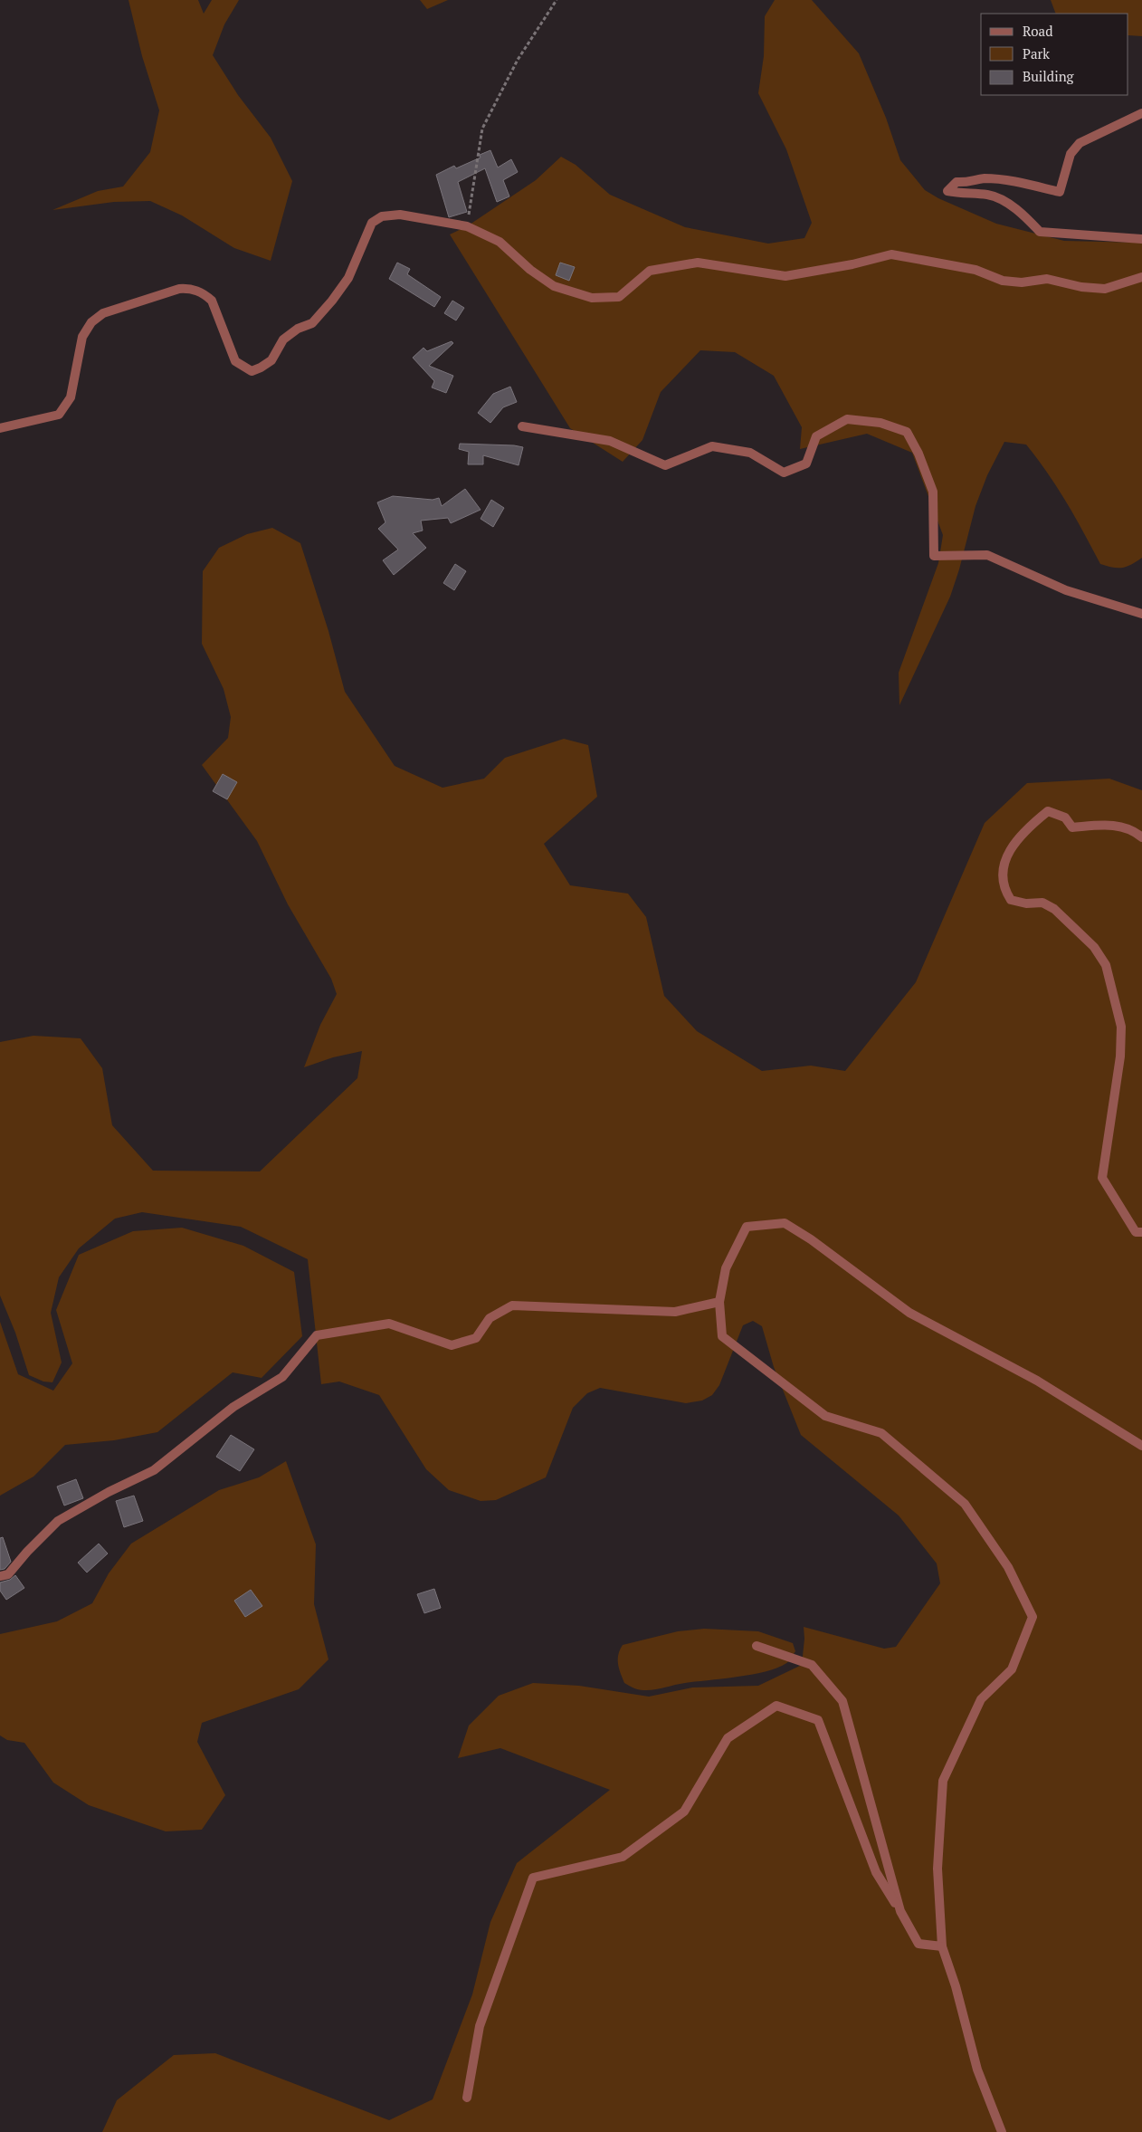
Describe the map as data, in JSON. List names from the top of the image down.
{
  "legend": ["Road", "Park", "Building"]
}
